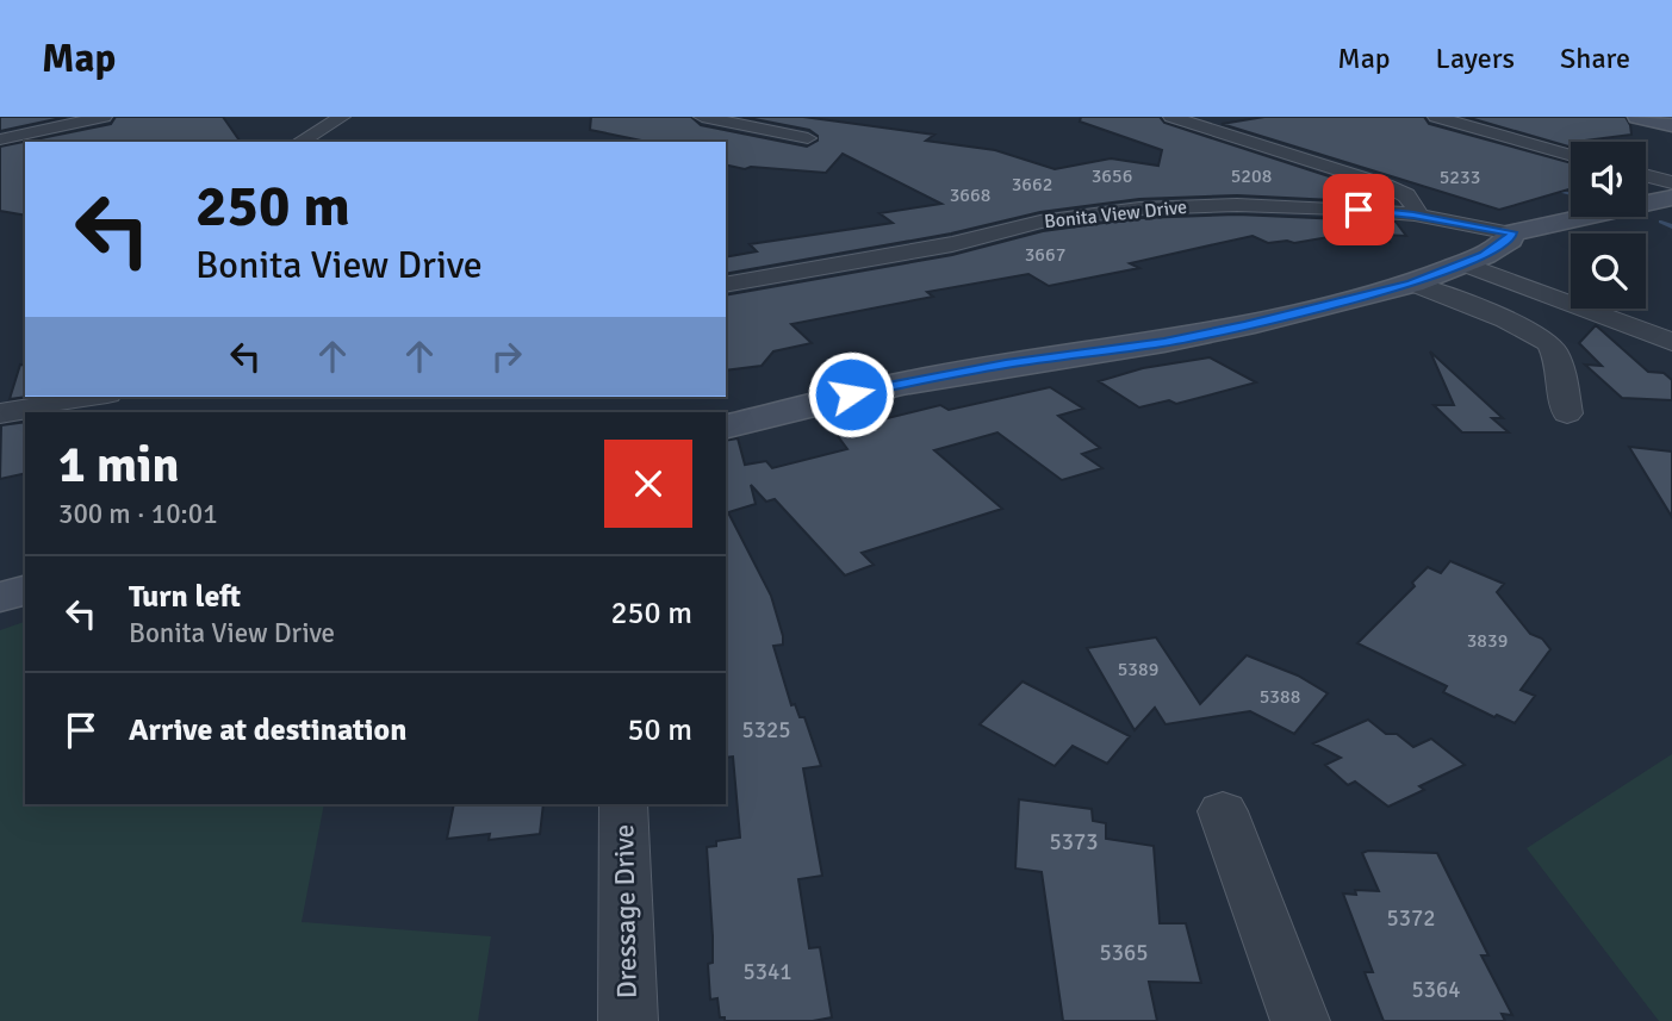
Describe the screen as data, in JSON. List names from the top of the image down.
{
  "streets": {
    "street": ["Bonita View Drive", "Dressage Drive"]
  },
  "house_numbers": [
    "3656",
    "5208",
    "5233",
    "3662",
    "3668",
    "3667",
    "3839",
    "5389",
    "5388",
    "5325",
    "5373",
    "5372",
    "5365",
    "5341",
    "5364"
  ],
  "page": {
    "header": "Map",
    "nav": ["Map", "Layers", "Share"],
    "turn": ["250 m", "Bonita View Drive"],
    "heading": ["1 min", "300 m · 10:01"],
    "list": [
      {
        "name": "Turn left",
        "note": "Bonita View Drive",
        "value": "250 m"
      },
      {
        "name": "Arrive at destination",
        "value": "50 m"
      }
    ]
  }
}
